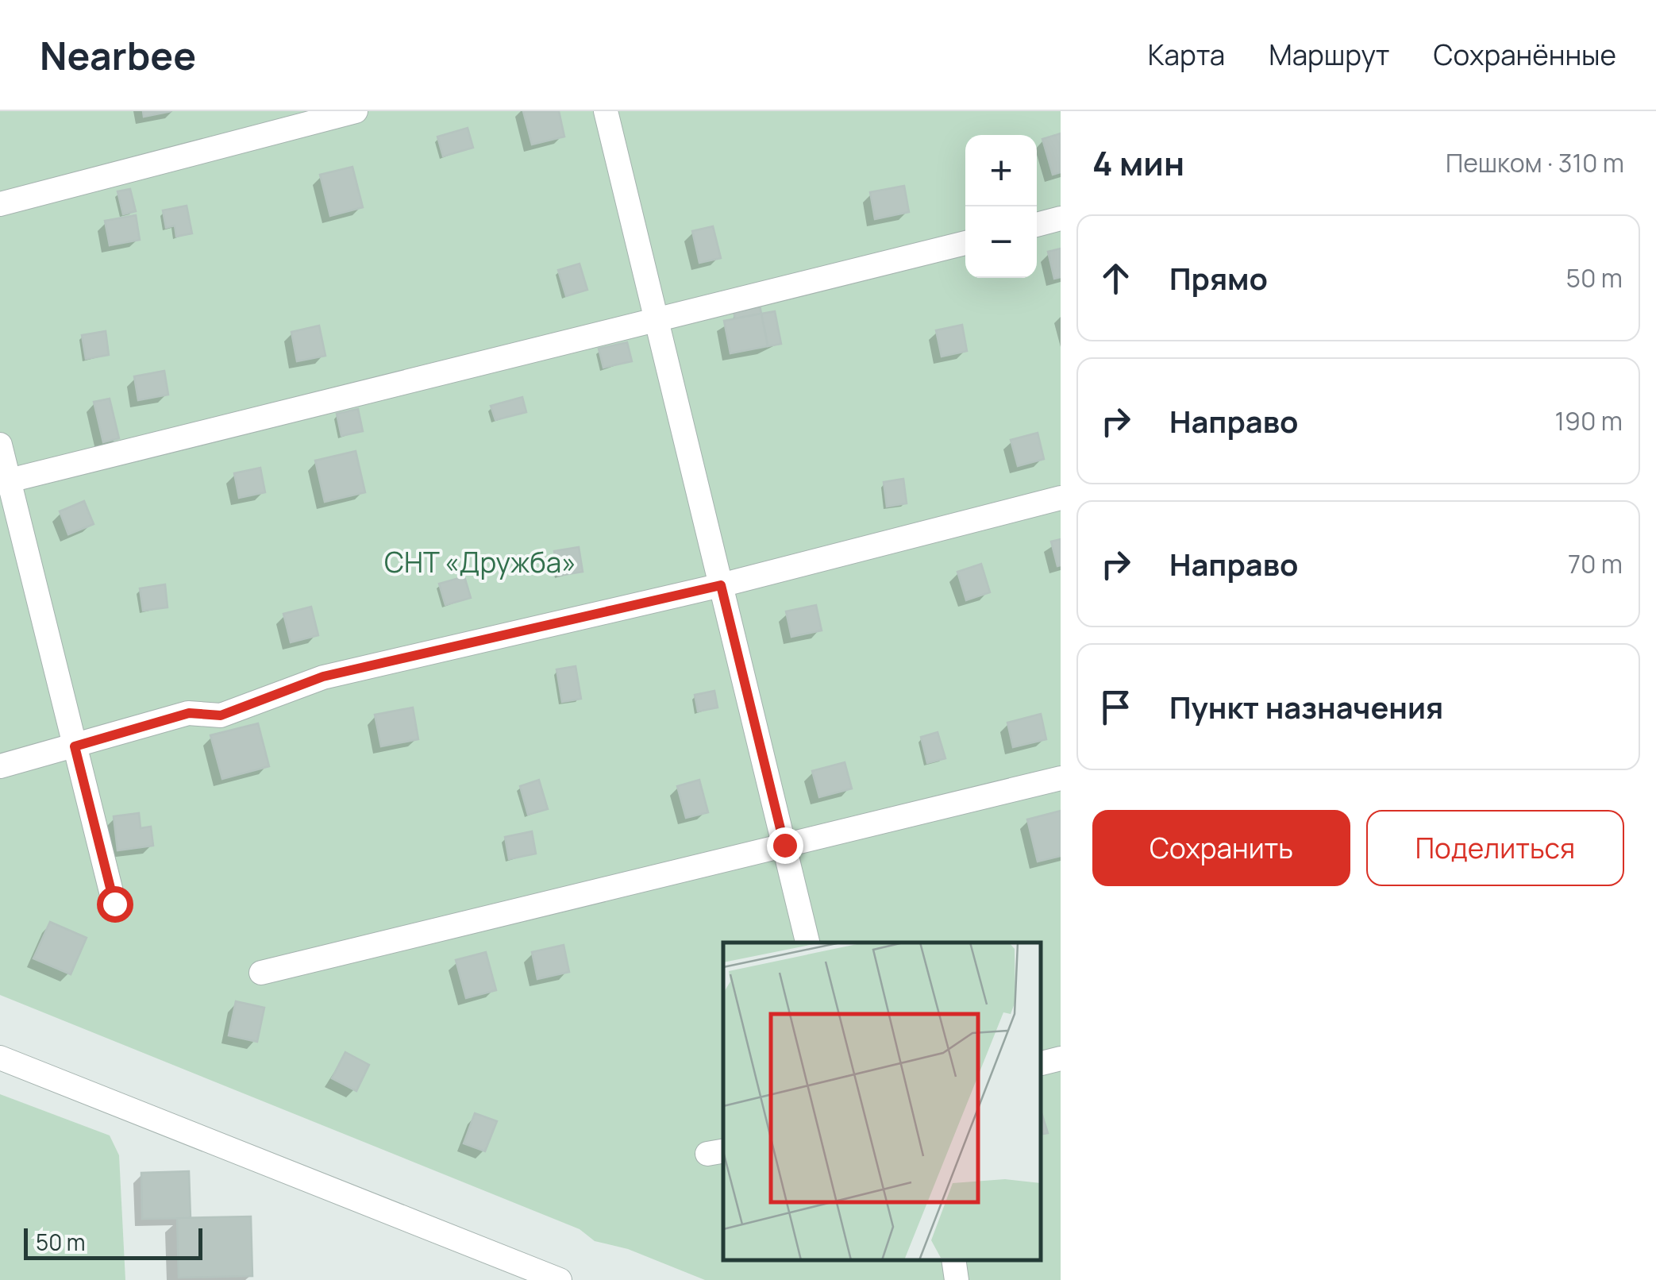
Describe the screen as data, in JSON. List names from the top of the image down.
{
  "parks": ["СНТ «Дружба»"],
  "scale_bar": "50 m",
  "page": {
    "header": "Nearbee",
    "nav": ["Карта", "Маршрут", "Сохранённые"],
    "heading": ["4 мин", "Пешком · 310 m"],
    "map_buttons": ["+", "−"],
    "list": [
      ["Прямо", "50 m"],
      ["Направо", "190 m"],
      ["Направо", "70 m"],
      "Пункт назначения"
    ],
    "buttons": ["Сохранить", "Поделиться"],
    "scale": "50 m"
  }
}
